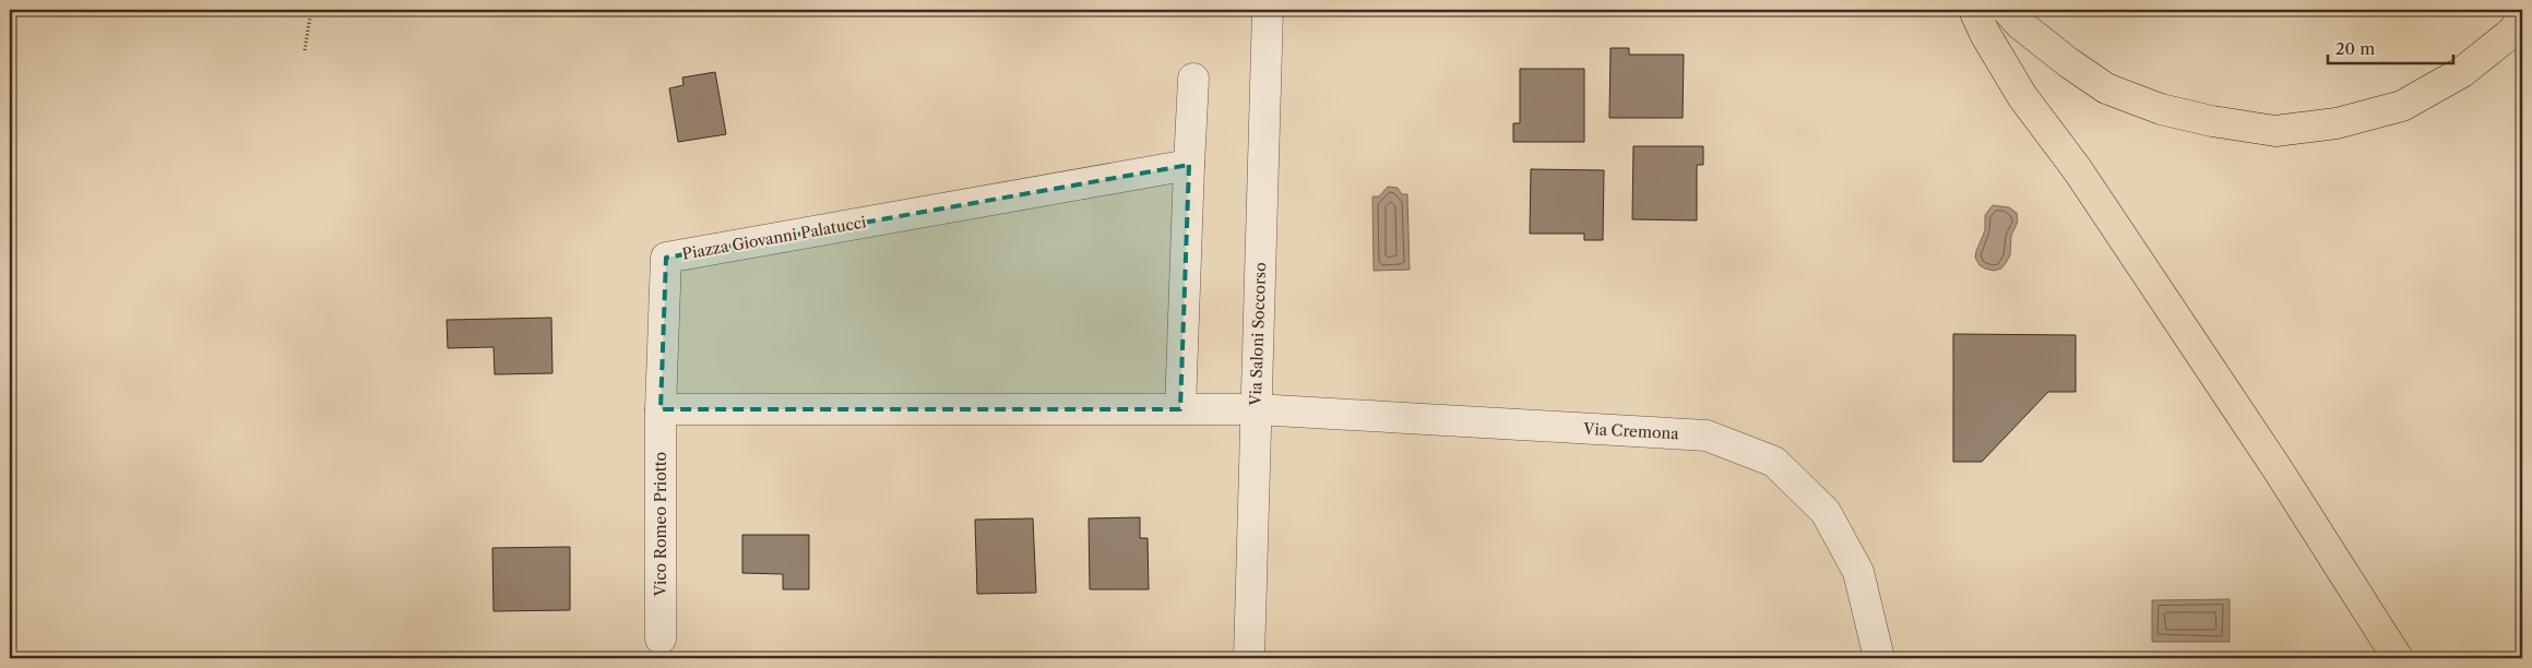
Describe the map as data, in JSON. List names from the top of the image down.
{
  "streets": {
    "street": [
      "Piazza Giovanni Palatucci",
      "Via Saloni Soccorso",
      "Via Cremona",
      "Vico Romeo Priotto"
    ]
  },
  "crossings": [
    ["Piazza Giovanni Palatucci", "Vico Romeo Priotto"],
    ["Via Saloni Soccorso", "Via Cremona"]
  ],
  "scale_bar": "20 m"
}
